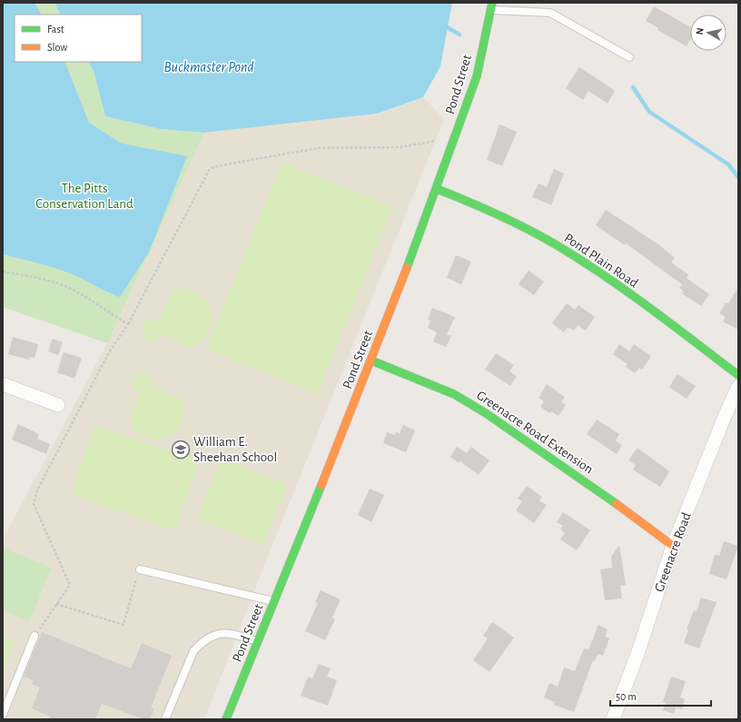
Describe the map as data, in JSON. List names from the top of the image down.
{
  "streets": {
    "street": [
      "Pond Street",
      "Pond Plain Road",
      "Greenacre Road Extension",
      "Greenacre Road"
    ]
  },
  "crossings": [
    ["Pond Street", "Pond Plain Road"],
    ["Pond Street", "Greenacre Road Extension"],
    ["Greenacre Road Extension", "Greenacre Road"]
  ],
  "water": ["Buckmaster Pond"],
  "parks": ["The Pitts Conservation Land"],
  "places": {
    "school or university": ["William E. Sheehan School"]
  },
  "legend": ["Fast", "Slow"],
  "scale_bar": "50 m",
  "north": "left"
}
